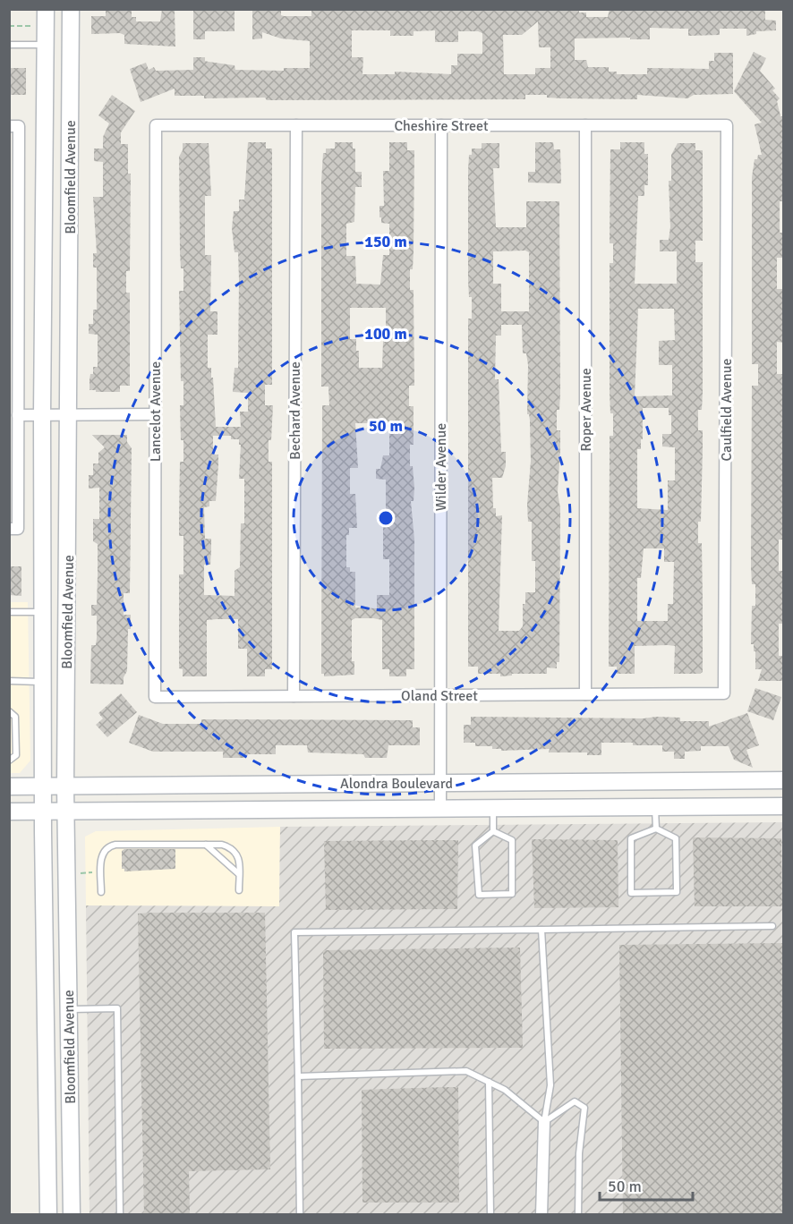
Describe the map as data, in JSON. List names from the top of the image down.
{
  "streets": {
    "main road": ["Bloomfield Avenue", "Alondra Boulevard"],
    "street": [
      "Cheshire Street",
      "Roper Avenue",
      "Caulfield Avenue",
      "Bechard Avenue",
      "Lancelot Avenue",
      "Wilder Avenue",
      "Oland Street"
    ]
  },
  "crossings": [
    ["Cheshire Street", "Roper Avenue"],
    ["Cheshire Street", "Caulfield Avenue"],
    ["Cheshire Street", "Bechard Avenue"],
    ["Cheshire Street", "Lancelot Avenue"],
    ["Cheshire Street", "Wilder Avenue"],
    ["Bloomfield Avenue", "Alondra Boulevard"],
    ["Roper Avenue", "Oland Street"],
    ["Caulfield Avenue", "Oland Street"],
    ["Bechard Avenue", "Oland Street"],
    ["Lancelot Avenue", "Oland Street"],
    ["Wilder Avenue", "Oland Street"],
    ["Wilder Avenue", "Alondra Boulevard"]
  ],
  "scale_bar": "50 m",
  "rings": ["150 m", "100 m", "50 m"]
}
